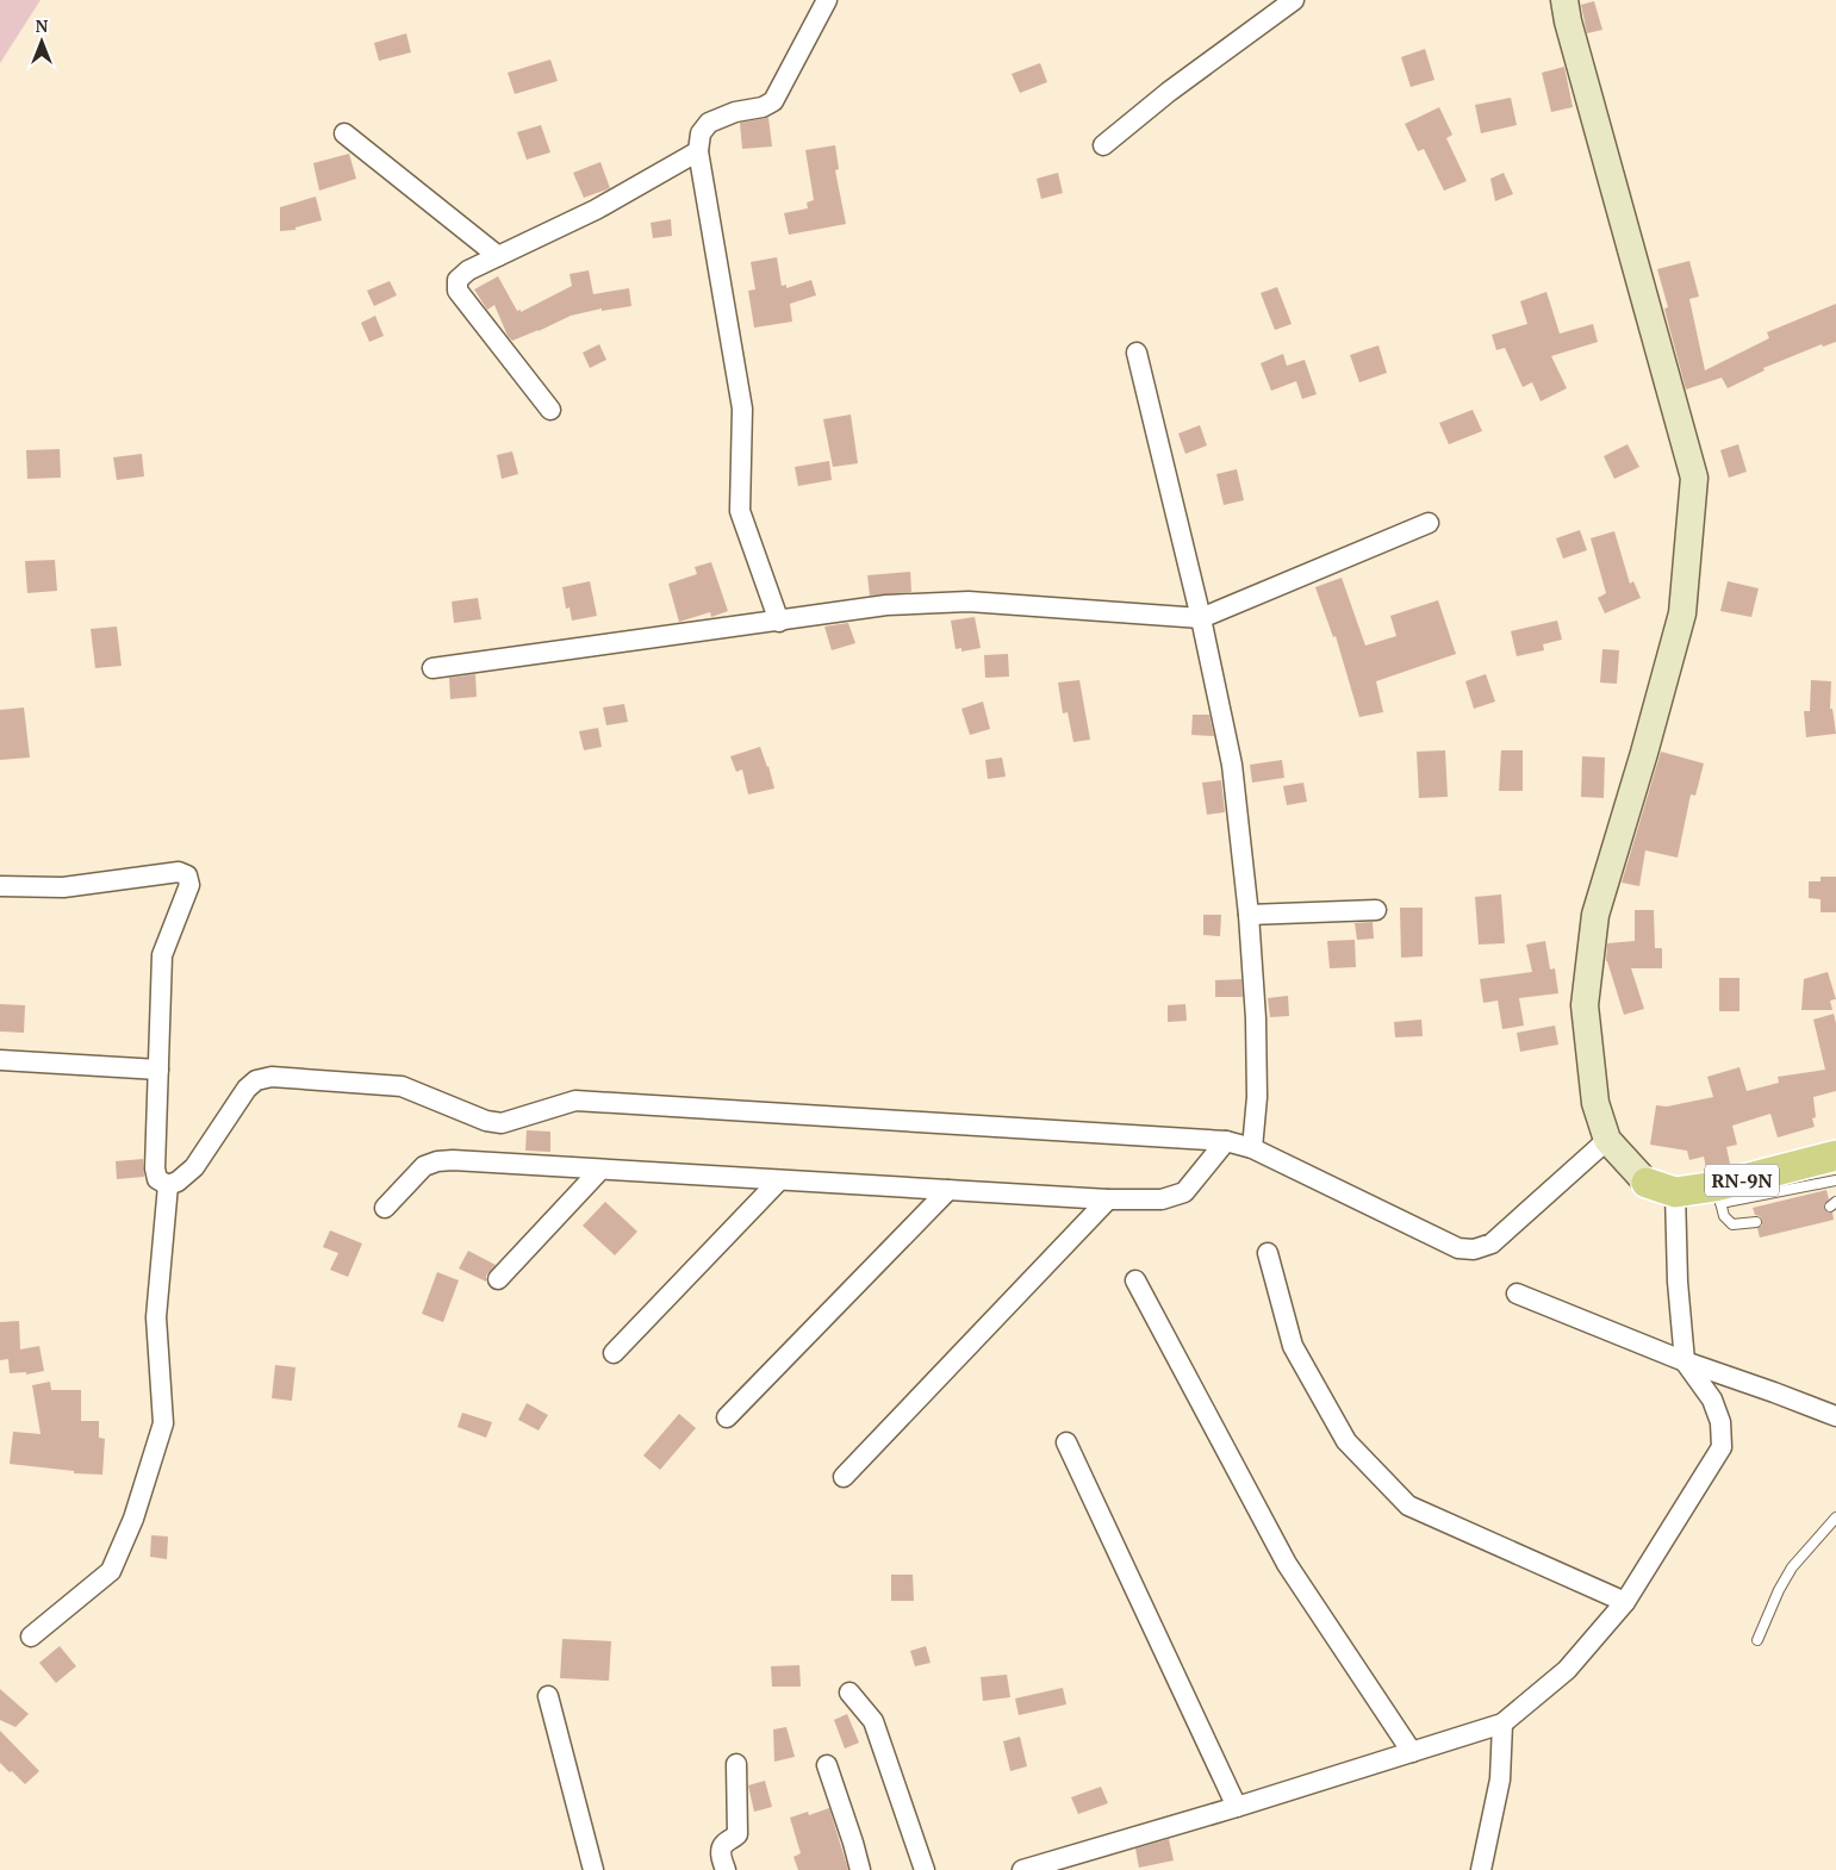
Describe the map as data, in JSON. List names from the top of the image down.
{
  "streets": {
    "main road": ["RN-9N"]
  },
  "north": "top"
}
